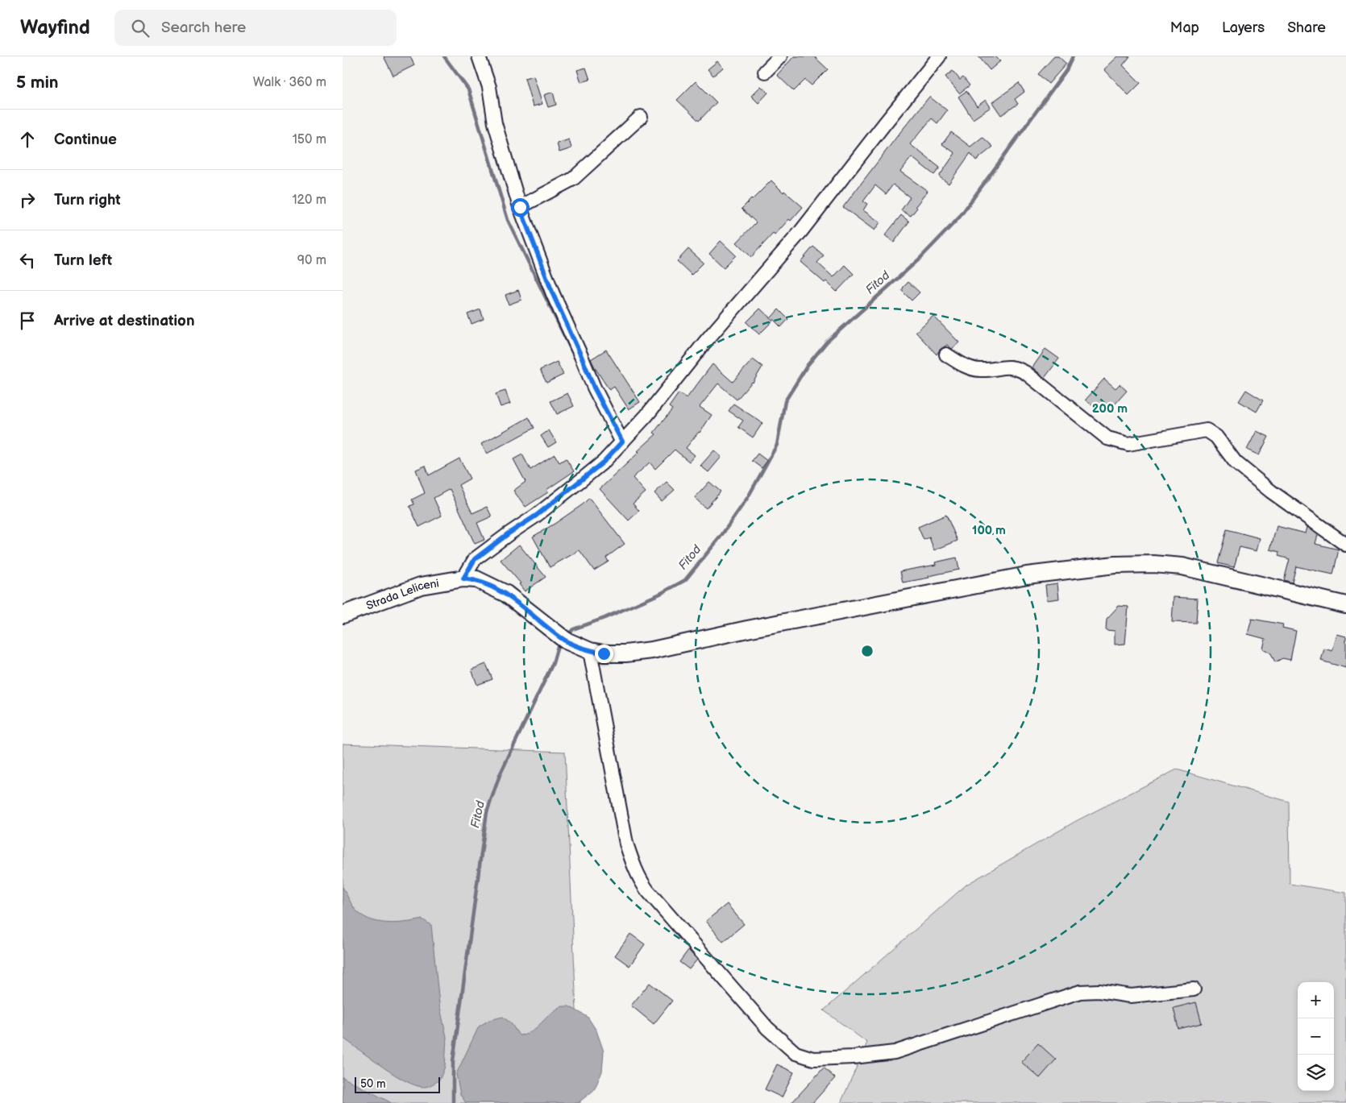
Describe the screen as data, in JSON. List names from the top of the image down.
{
  "streets": {
    "main road": ["Strada Leliceni"]
  },
  "water": ["Fitod"],
  "scale_bar": "50 m",
  "page": {
    "header": "Wayfind",
    "search": "Search here",
    "nav": ["Map", "Layers", "Share"],
    "heading": ["5 min", "Walk · 360 m"],
    "list": [
      ["Continue", "150 m"],
      ["Turn right", "120 m"],
      ["Turn left", "90 m"],
      "Arrive at destination"
    ],
    "map_buttons": ["+", "−"],
    "scale": "50 m"
  },
  "rings": ["200 m", "100 m"]
}
